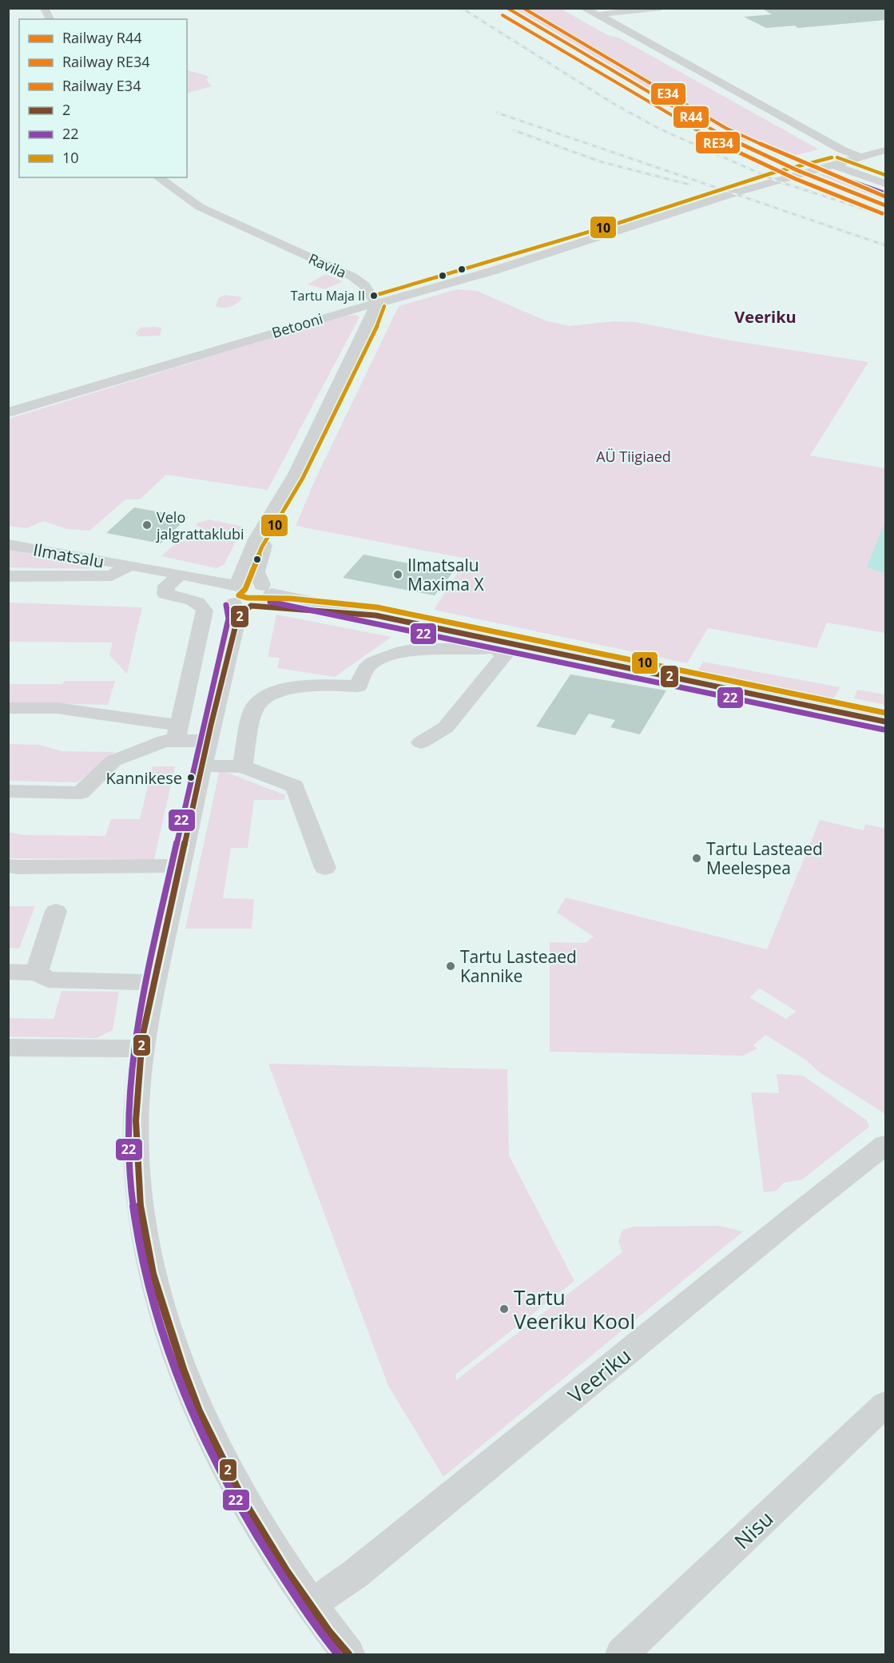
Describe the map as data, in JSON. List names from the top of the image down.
{
  "streets": {
    "street": [
      "Ravila",
      "Betooni",
      "Ilmatsalu",
      "Veeriku",
      "Nisu"
    ]
  },
  "crossings": [
    ["Ravila", "Betooni"]
  ],
  "districts": ["Veeriku"],
  "parks": ["AÜ Tiigiaed"],
  "places": [
    "Tartu Maja II",
    "Velo jalgrattaklubi",
    "Ilmatsalu Maxima X",
    "Kannikese",
    "Tartu Lasteaed Meelespea",
    "Tartu Lasteaed Kannike",
    "Tartu Veeriku Kool"
  ],
  "lines": [
    "rail line R44",
    "rail line E34",
    "rail line RE34",
    "transit line 10",
    "transit line 22",
    "transit line 2"
  ],
  "legend": [
    "Railway R44",
    "Railway RE34",
    "Railway E34",
    "2",
    "22",
    "10"
  ]
}
